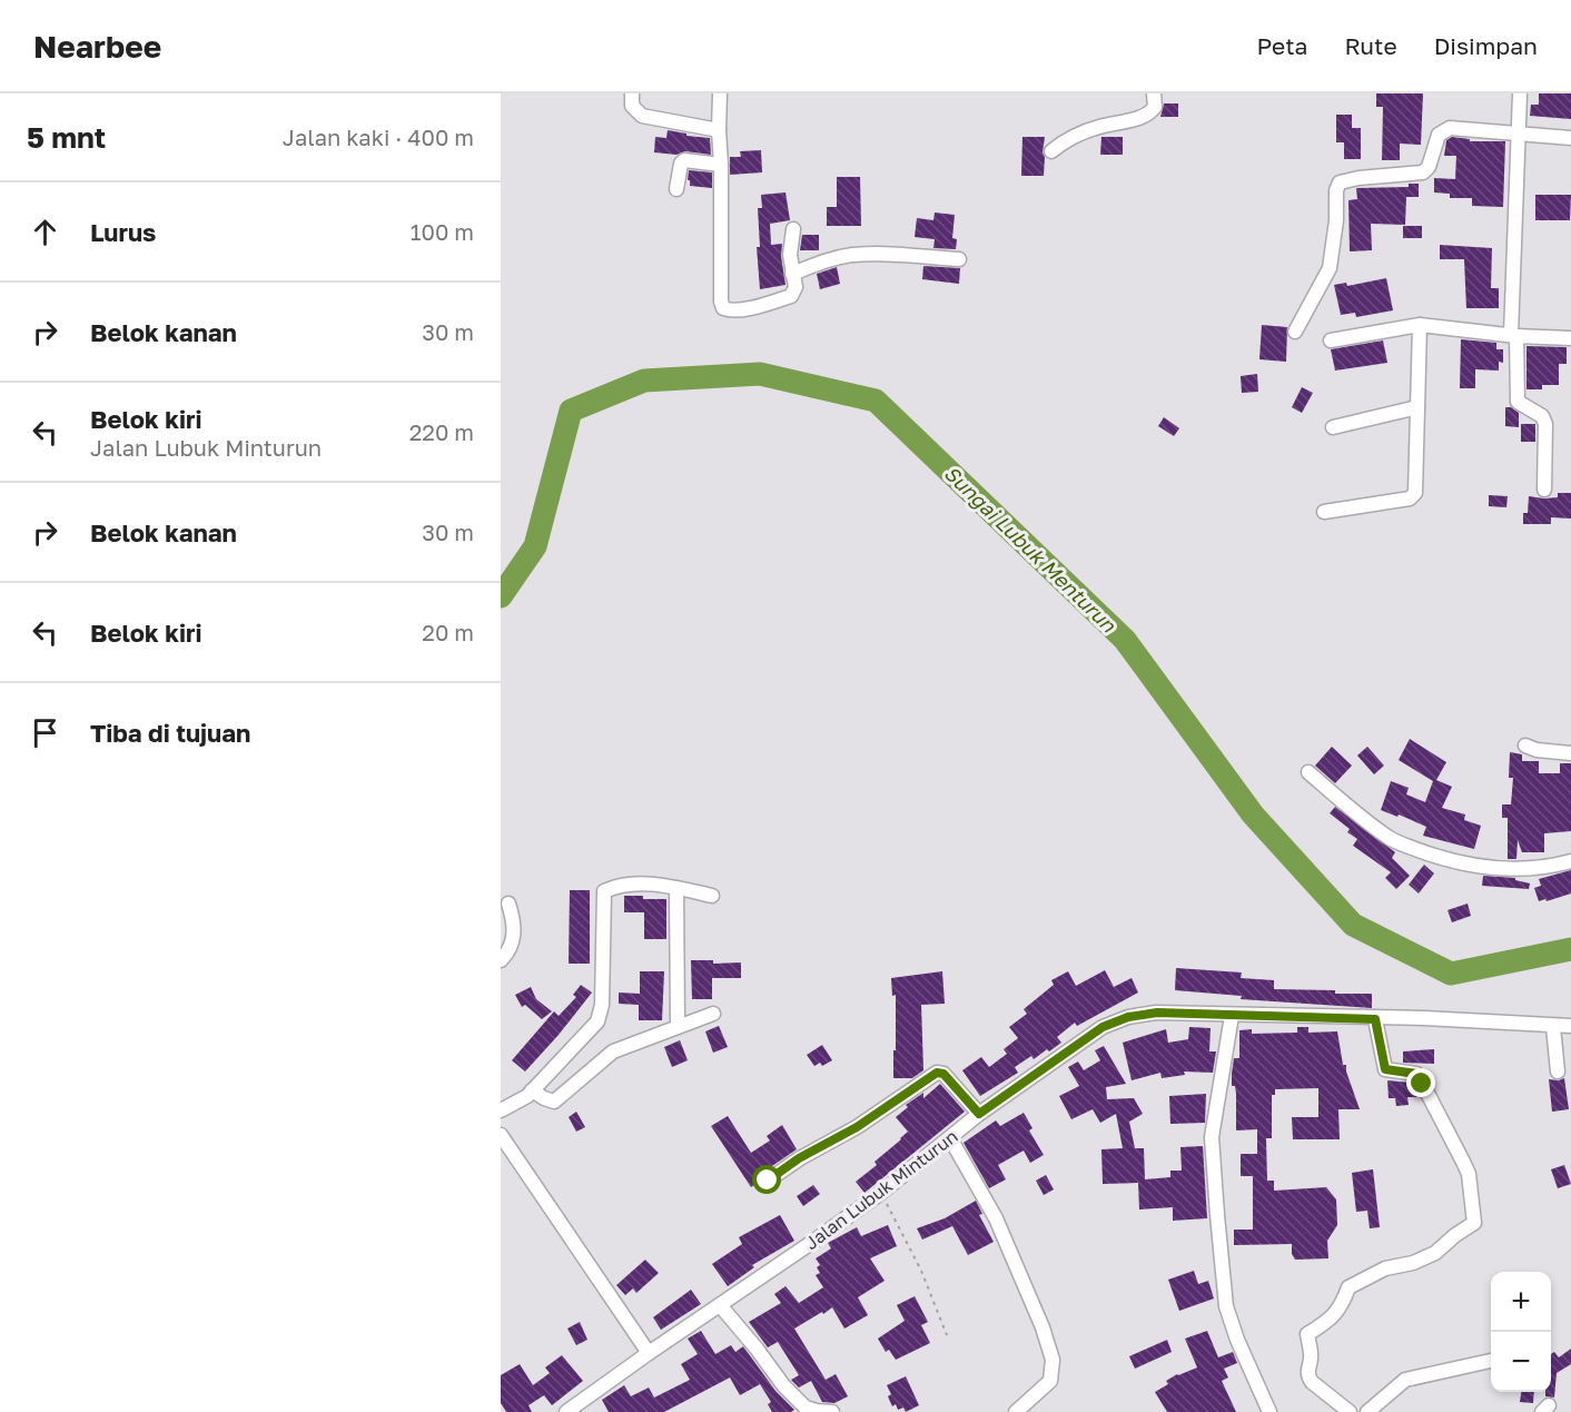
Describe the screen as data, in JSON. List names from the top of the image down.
{
  "streets": {
    "street": ["Jalan Lubuk Minturun"]
  },
  "water": ["Sungai Lubuk Menturun"],
  "page": {
    "header": "Nearbee",
    "nav": ["Peta", "Rute", "Disimpan"],
    "heading": ["5 mnt", "Jalan kaki · 400 m"],
    "list": [
      ["Lurus", "100 m"],
      ["Belok kanan", "30 m"],
      ["Belok kiri", "Jalan Lubuk Minturun", "220 m"],
      ["Belok kanan", "30 m"],
      ["Belok kiri", "20 m"],
      "Tiba di tujuan"
    ],
    "map_buttons": ["+", "−"]
  }
}
